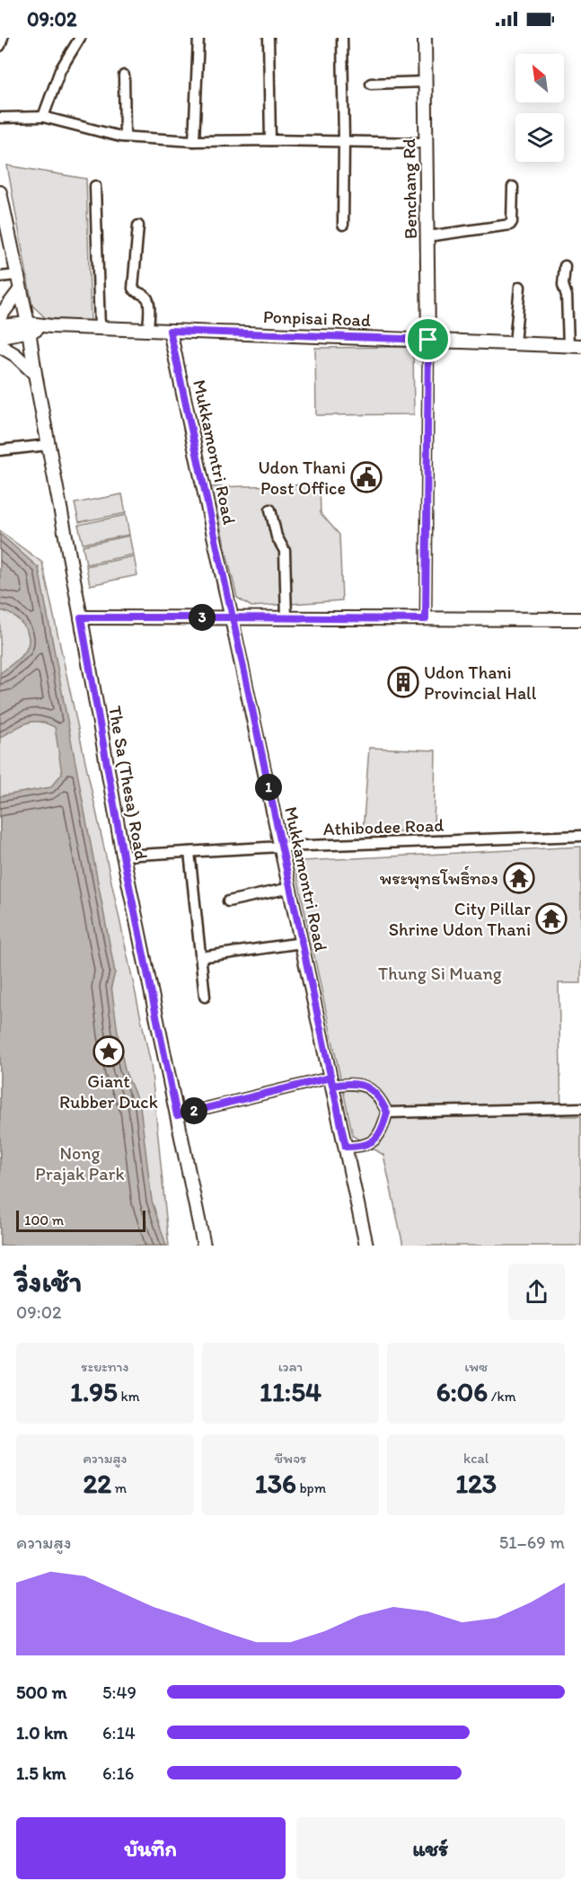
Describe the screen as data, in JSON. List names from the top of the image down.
{
  "streets": {
    "street": [
      "Benchang Rd",
      "Ponpisai Road",
      "Mukkamontri Road",
      "The Sa (Thesa) Road",
      "Athibodee Road"
    ]
  },
  "crossings": [
    ["Benchang Rd", "Ponpisai Road"],
    ["Ponpisai Road", "Mukkamontri Road"],
    ["Ponpisai Road", "The Sa (Thesa) Road"],
    ["Mukkamontri Road", "Athibodee Road"],
    ["The Sa (Thesa) Road", "Athibodee Road"]
  ],
  "parks": ["Thung Si Muang", "Nong Prajak Park"],
  "places": {
    "public building": ["Udon Thani Post Office"],
    "building": ["Udon Thani Provincial Hall"],
    "temple": ["พระพุทธโพธิ์ทอง", "City Pillar Shrine Udon Thani"],
    "place": ["Giant Rubber Duck"]
  },
  "scale_bar": "100 m",
  "north": "top left",
  "page": {
    "status": "09:02",
    "pins": ["3", "1", "2"],
    "scale": "100 m",
    "heading": ["วิ่งเช้า", "09:02"],
    "stats": [
      ["ระยะทาง", "1.95 km"],
      ["เวลา", "11:54"],
      ["เพซ", "6:06 /km"],
      ["ความสูง", "22 m"],
      ["ชีพจร", "136 bpm"],
      ["kcal", "123"]
    ],
    "chart": ["ความสูง", "51–69 m"],
    "list": [
      {
        "name": "500 m",
        "note": "5:49"
      },
      {
        "name": "1.0 km",
        "note": "6:14"
      },
      {
        "name": "1.5 km",
        "note": "6:16"
      }
    ],
    "buttons": ["บันทึก", "แชร์"]
  }
}
